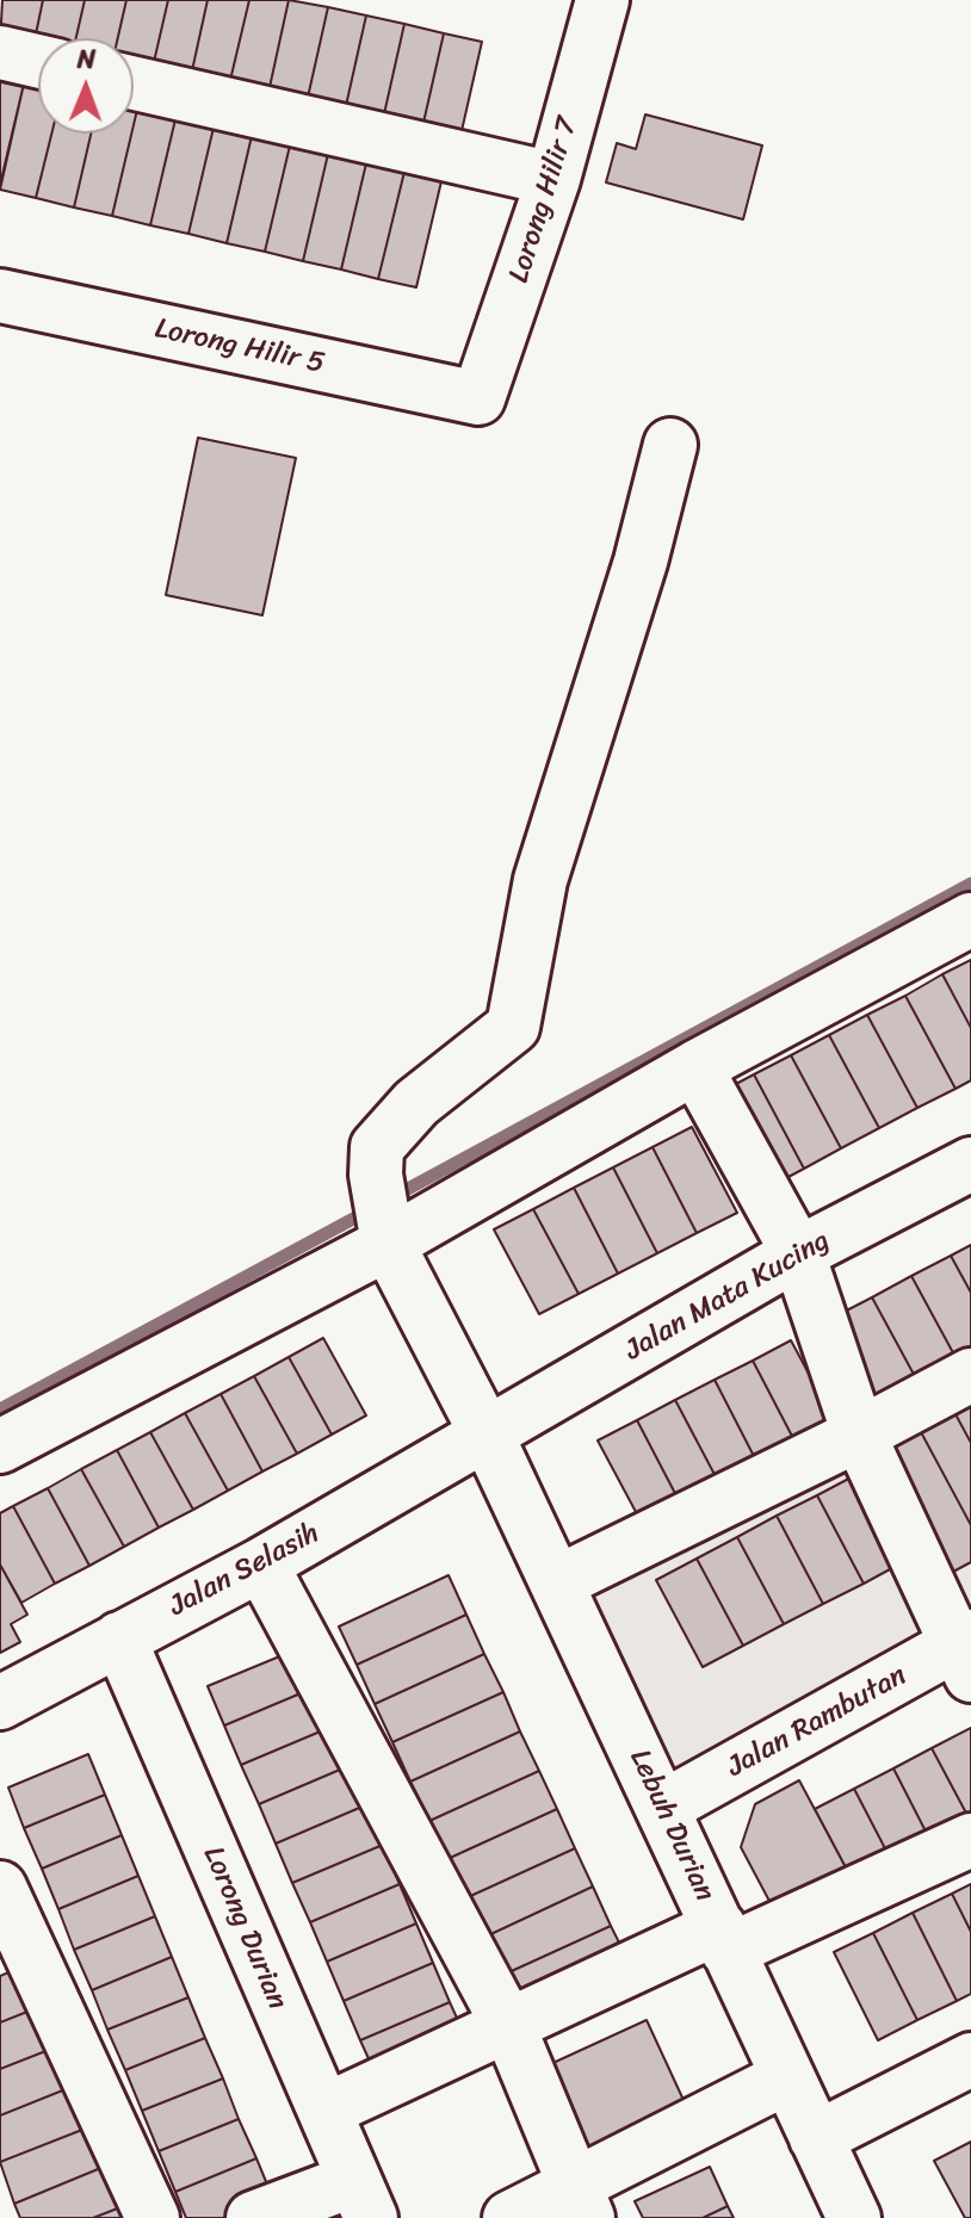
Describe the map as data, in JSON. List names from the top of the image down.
{
  "streets": {
    "street": [
      "Lorong Hilir 7",
      "Lorong Hilir 5",
      "Jalan Mata Kucing",
      "Jalan Selasih",
      "Jalan Rambutan",
      "Lebuh Durian",
      "Lorong Durian"
    ]
  },
  "crossings": [
    ["Lorong Hilir 7", "Lorong Hilir 5"],
    ["Jalan Mata Kucing", "Jalan Selasih"],
    ["Jalan Mata Kucing", "Lebuh Durian"],
    ["Jalan Selasih", "Lebuh Durian"],
    ["Jalan Selasih", "Lorong Durian"],
    ["Jalan Rambutan", "Lebuh Durian"]
  ],
  "north": "top"
}
